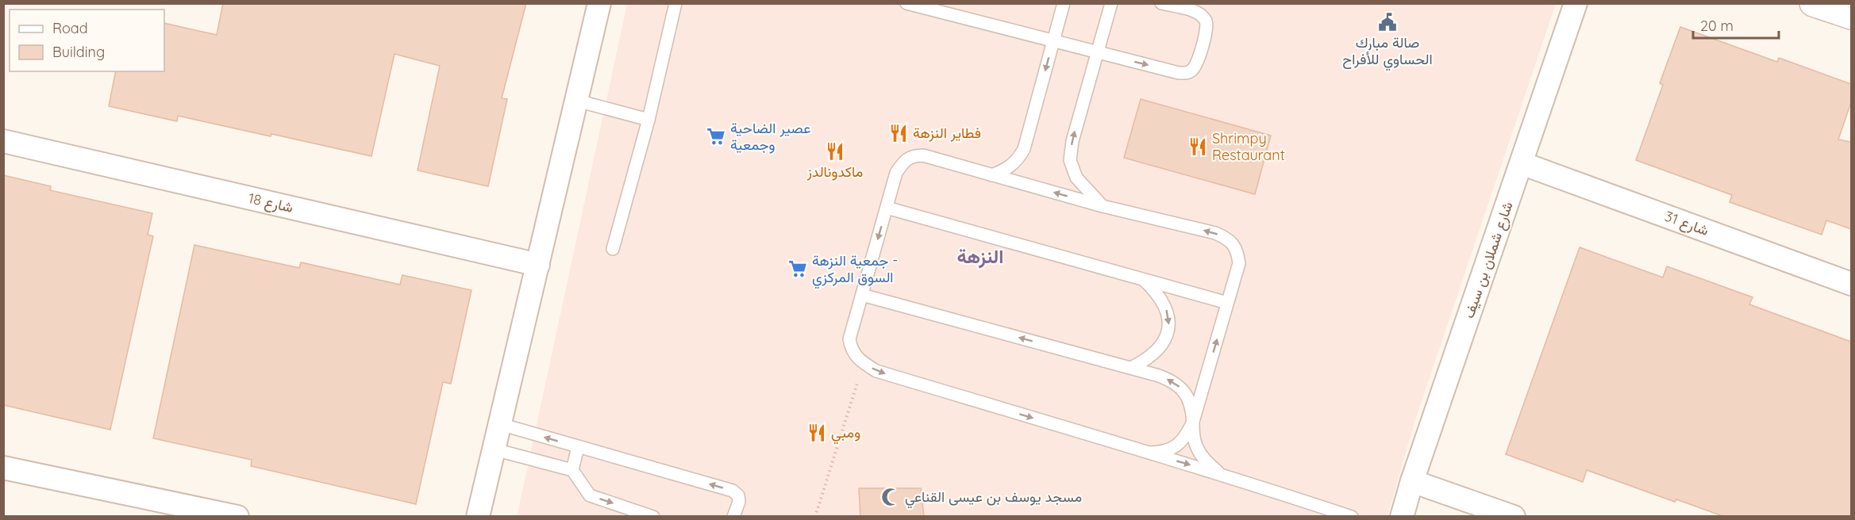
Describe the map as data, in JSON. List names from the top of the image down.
{
  "streets": {
    "street": ["شارع 18", "شارع 31", "شارع شملان بن سيف"]
  },
  "crossings": [
    ["شارع 31", "شارع شملان بن سيف"]
  ],
  "districts": ["النزهة"],
  "places": {
    "public building": ["صالة مبارك الحساوي للأفراح"],
    "restaurant": [
      "فطاير النزهة",
      "Shrimpy Restaurant",
      "ماكدونالدز",
      "ومبي"
    ],
    "supermarket": ["عصير الضاحية وجمعية", "جمعية النزهة - السوق المركزي"],
    "mosque": ["مسجد يوسف بن عيسى القناعي"]
  },
  "legend": ["Road", "Building"],
  "scale_bar": "20 m"
}
